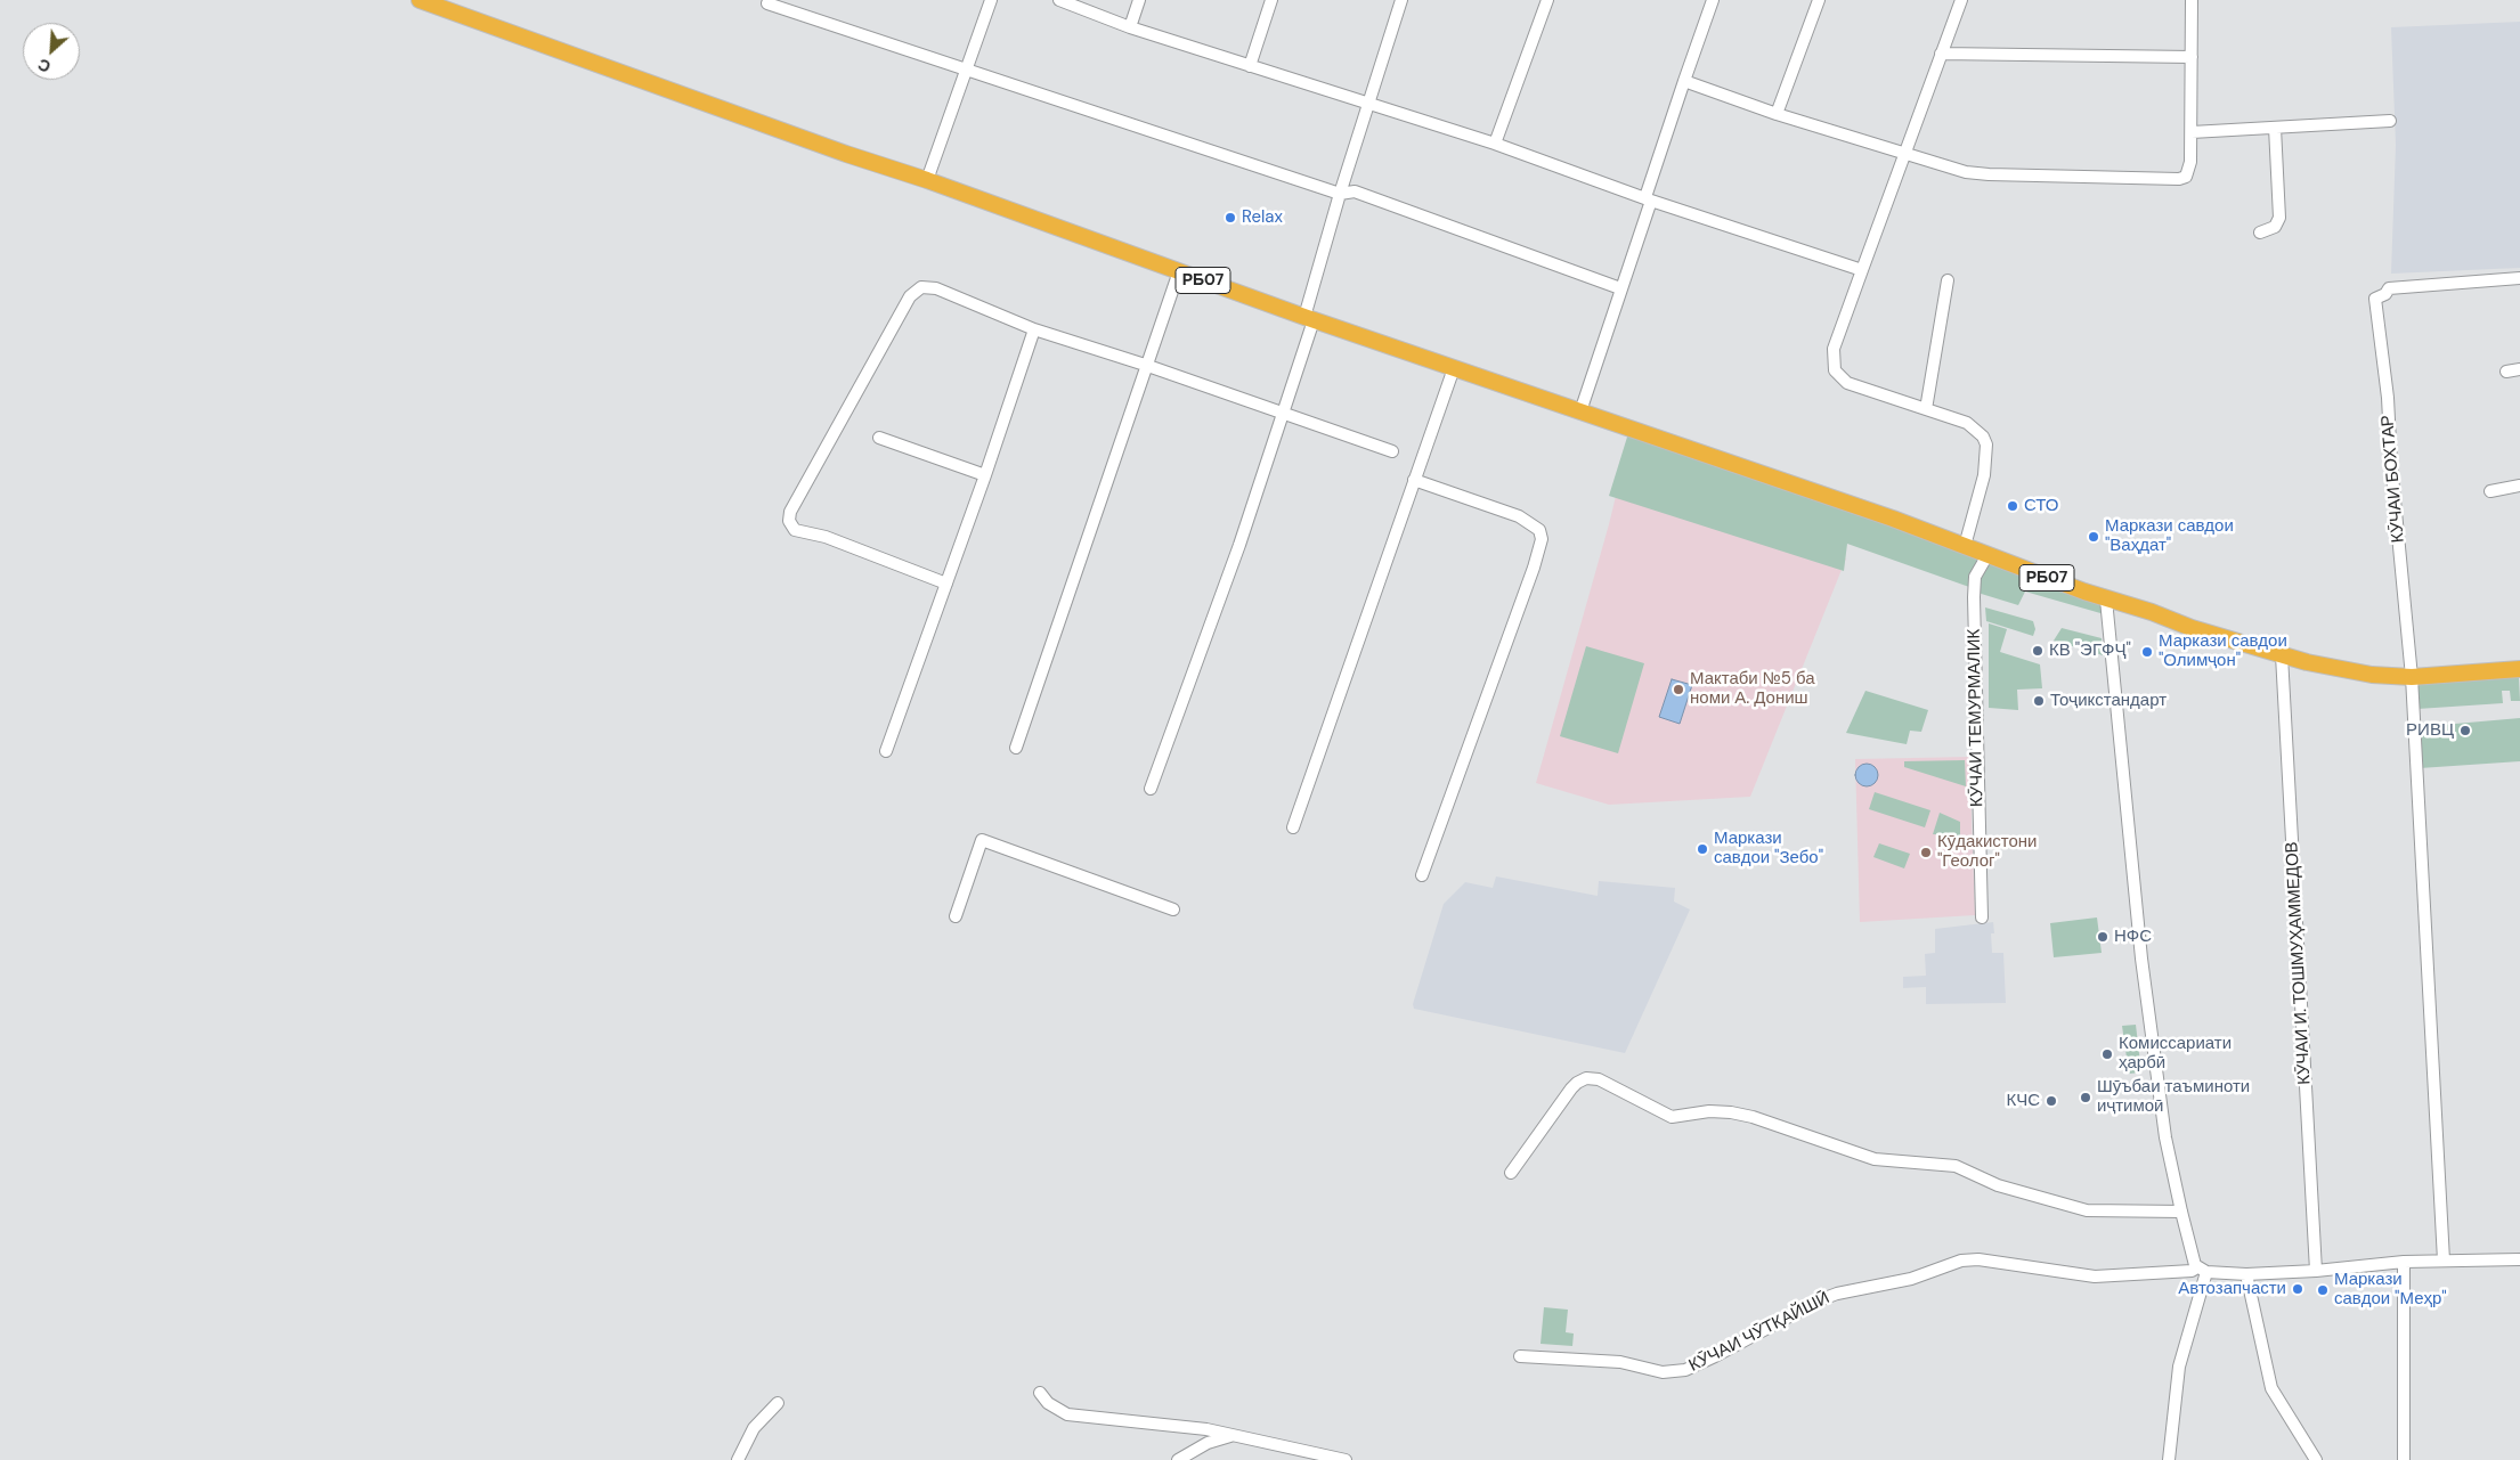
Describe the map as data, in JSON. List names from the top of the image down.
{
  "streets": {
    "highway": ["РБ07"],
    "street": [
      "КӮЧАИ БОХТАР",
      "КӮЧАИ ТЕМУРМАЛИК",
      "КӮЧАИ И. ТОШМУҲАММЕДОВ",
      "КӮЧАИ ЧӮТҚАЙШӢ"
    ]
  },
  "crossings": [
    ["РБ07", "КӮЧАИ БОХТАР"],
    ["РБ07", "КӮЧАИ ТЕМУРМАЛИК"],
    ["РБ07", "КӮЧАИ И. ТОШМУҲАММЕДОВ"],
    ["КӮЧАИ И. ТОШМУҲАММЕДОВ", "КӮЧАИ ЧӮТҚАЙШӢ"]
  ],
  "places": [
    "Relax",
    "СТО",
    "Маркази савдои \"Ваҳдат\"",
    "КВ \"ЭГФҶ\"",
    "Маркази савдои \"Олимҷон\"",
    "Мактаби №5 ба номи А. Дониш",
    "Тоҷикстандарт",
    "РИВЦ",
    "Маркази савдои \"Зебо\"",
    "Кӯдакистони \"Геолог\"",
    "НФС",
    "Комиссариати ҳарбӣ",
    "Шӯъбаи таъминоти иҷтимоӣ",
    "КЧС",
    "Автозапчасти",
    "Маркази савдои \"Меҳр\""
  ],
  "north": "bottom left"
}
